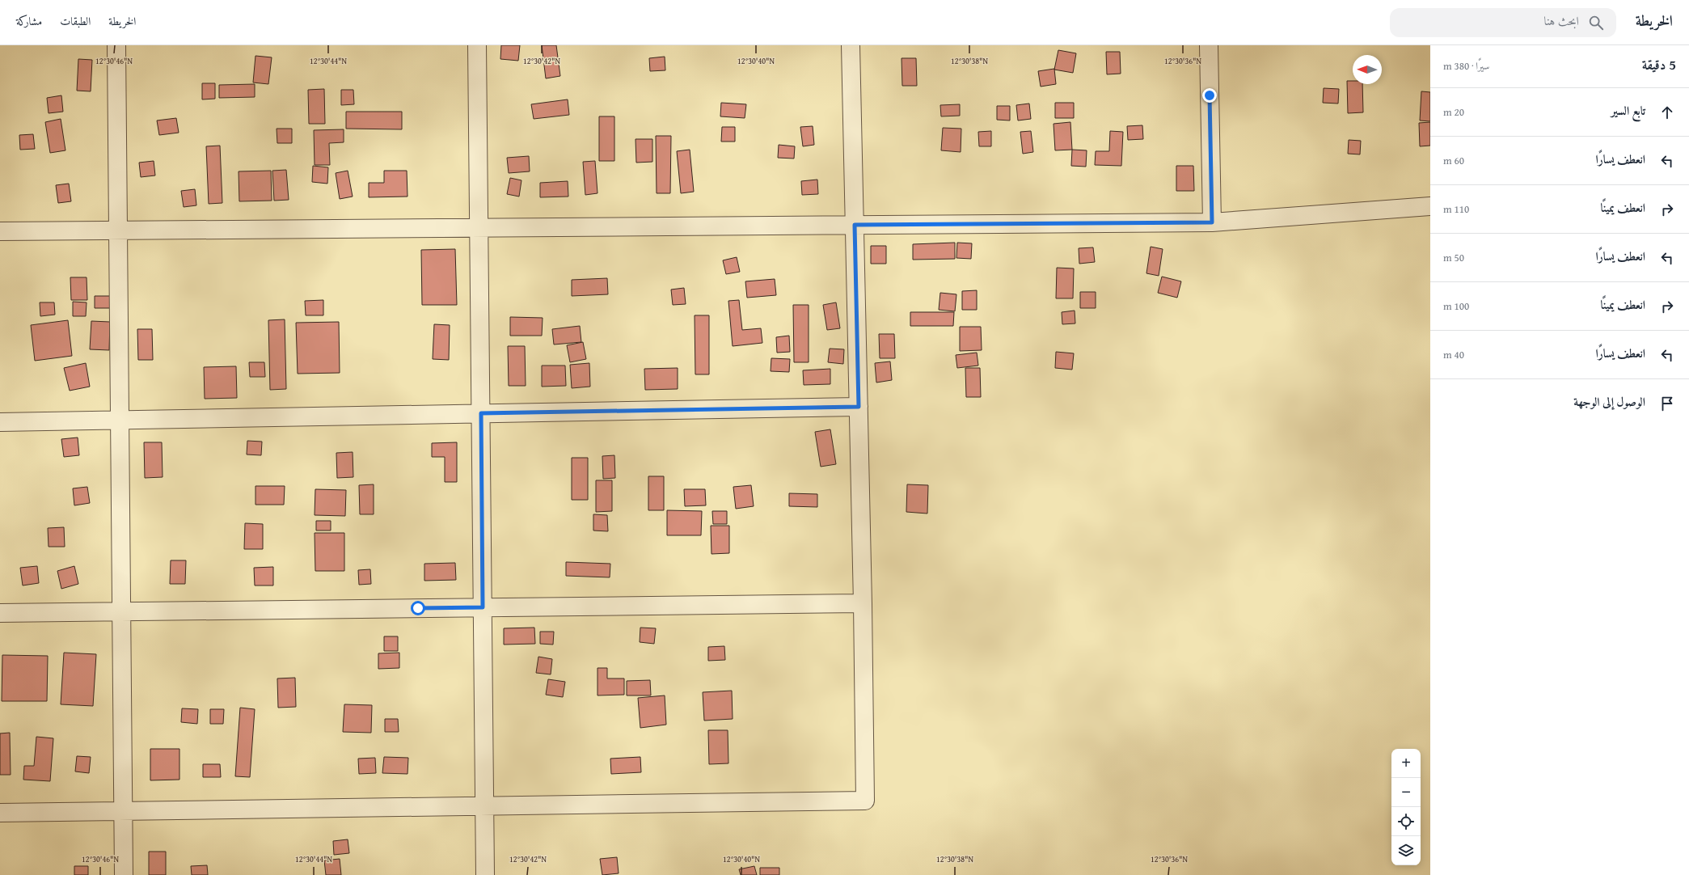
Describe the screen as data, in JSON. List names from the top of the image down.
{
  "north": "left",
  "page": {
    "header": "الخريطة",
    "search": "ابحث هنا",
    "nav": ["الخريطة", "الطبقات", "مشاركة"],
    "heading": ["5 دقيقة", "سيرًا · 380 m"],
    "list": [
      ["تابع السير", "20 m"],
      ["انعطف يسارًا", "60 m"],
      ["انعطف يمينًا", "110 m"],
      ["انعطف يسارًا", "50 m"],
      ["انعطف يمينًا", "100 m"],
      ["انعطف يسارًا", "40 m"],
      "الوصول إلى الوجهة"
    ],
    "map_buttons": ["+", "−"]
  },
  "coordinates": [
    "12°30'46\"N",
    "12°30'44\"N",
    "12°30'42\"N",
    "12°30'40\"N",
    "12°30'38\"N",
    "12°30'36\"N"
  ]
}
